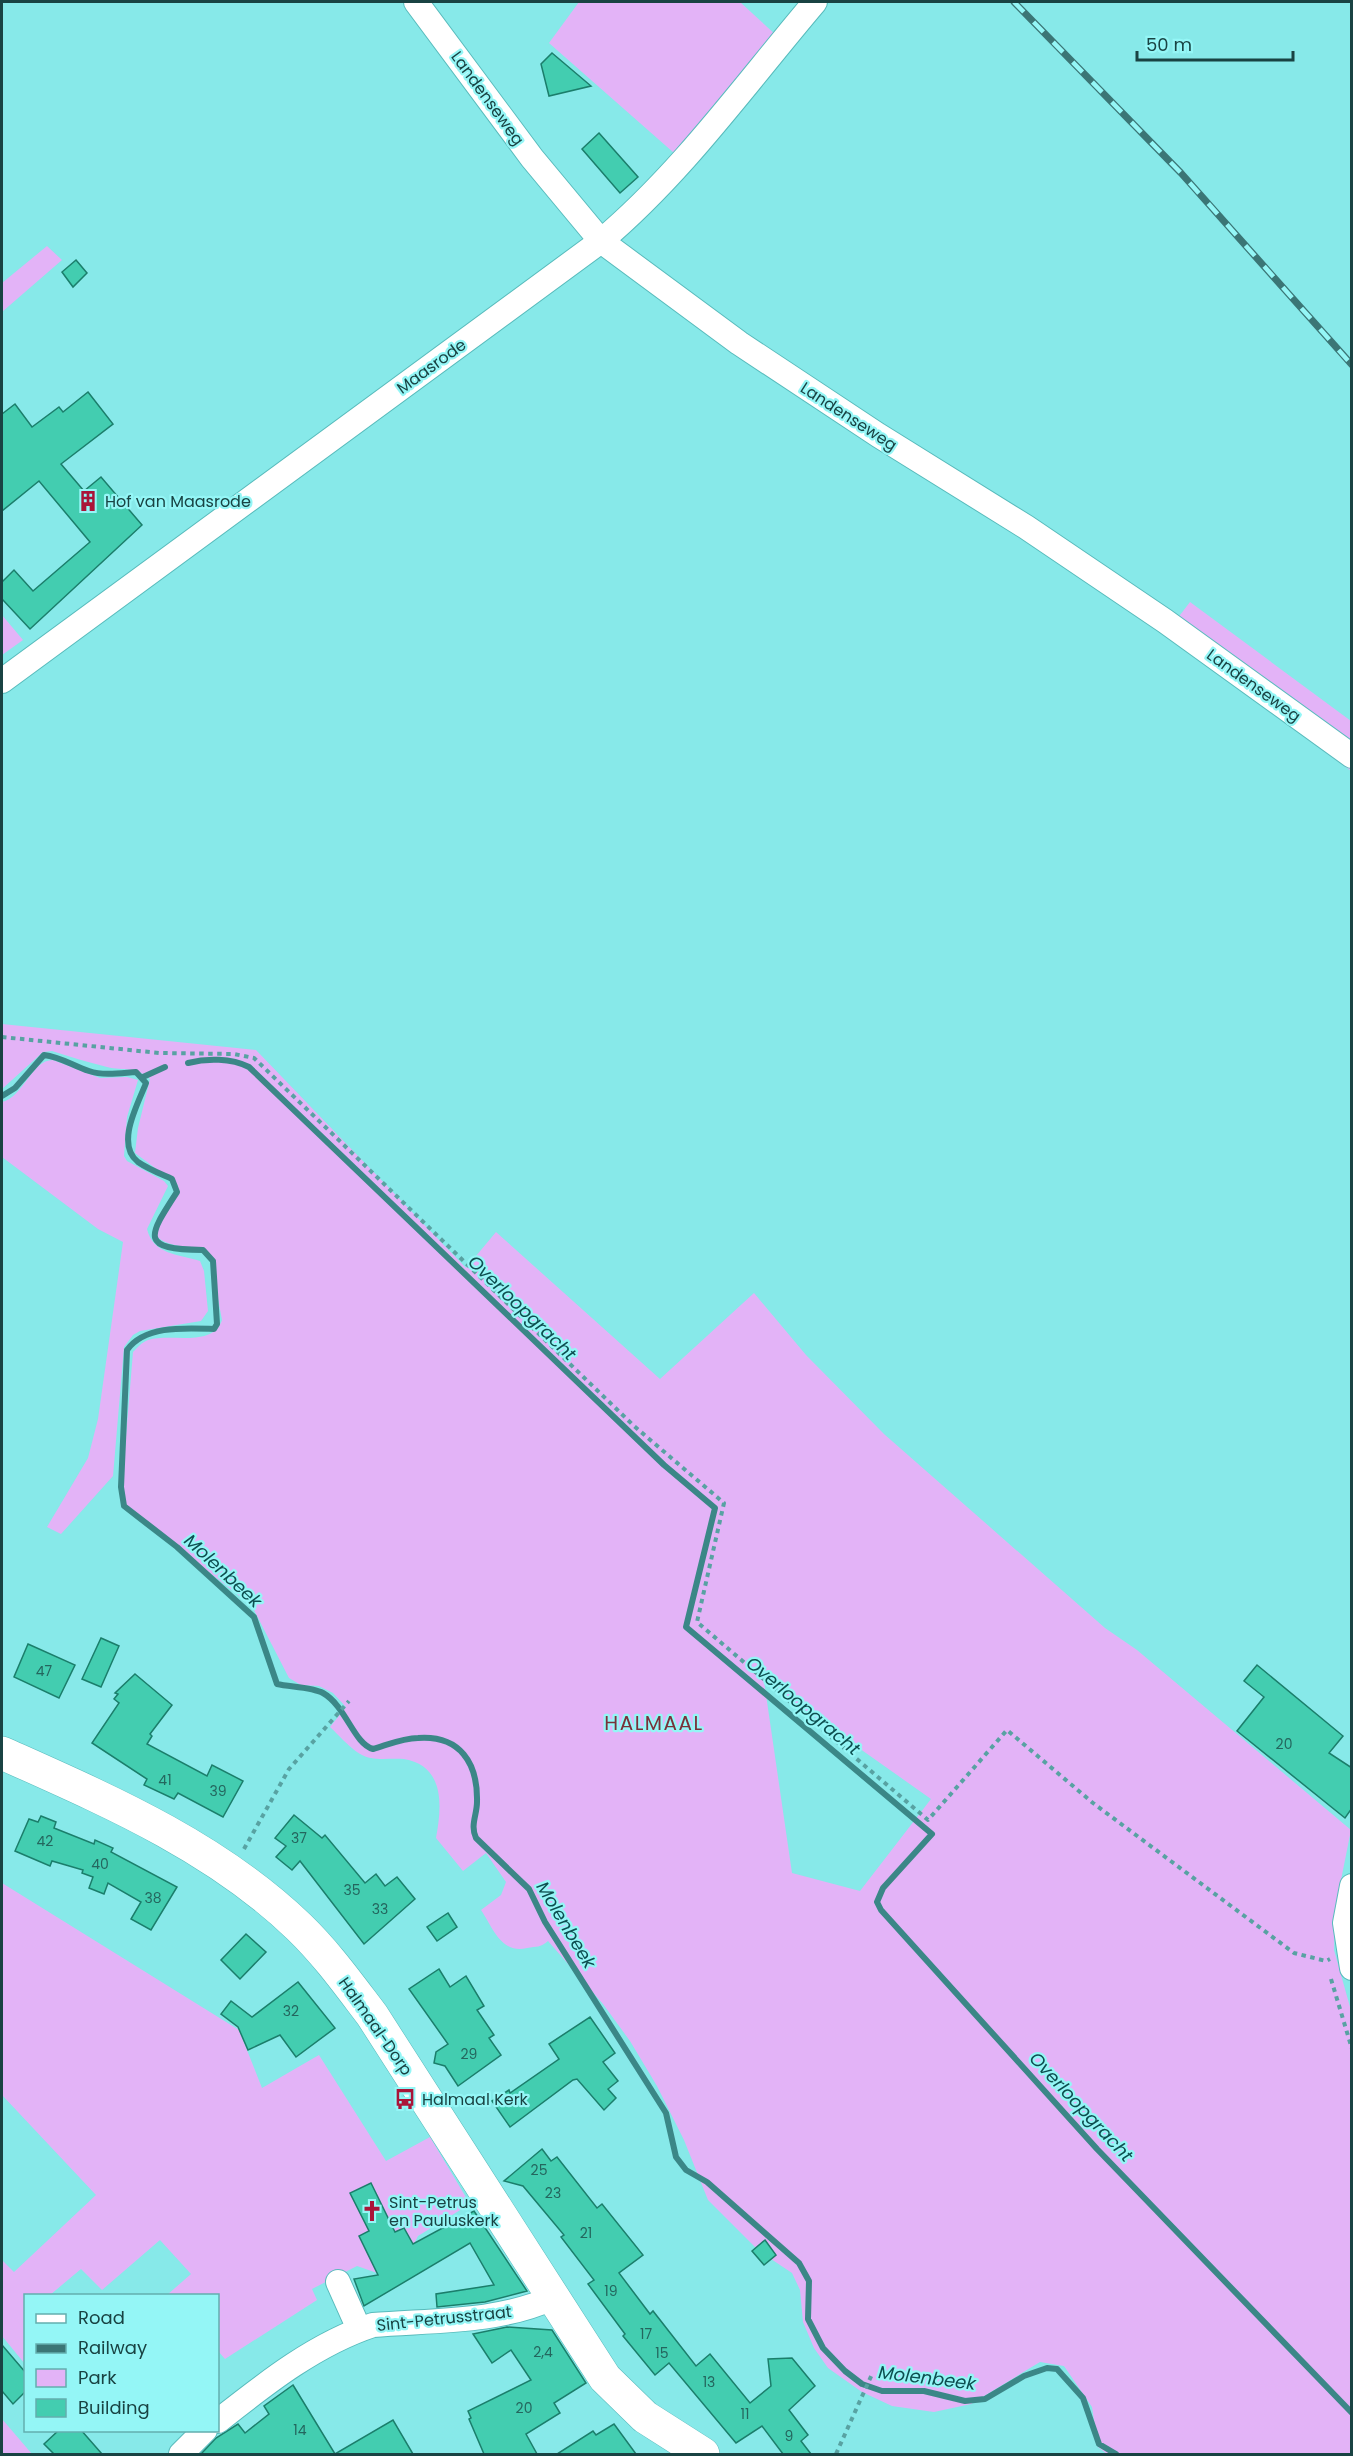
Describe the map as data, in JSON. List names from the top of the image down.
{
  "streets": {
    "street": [
      "Landenseweg",
      "Maasrode",
      "Halmaal-Dorp",
      "Sint-Petrusstraat"
    ]
  },
  "crossings": [
    ["Landenseweg", "Maasrode"],
    ["Halmaal-Dorp", "Sint-Petrusstraat"]
  ],
  "districts": ["HALMAAL"],
  "water": ["Overloopgracht", "Molenbeek"],
  "places": {
    "building": ["Hof van Maasrode"],
    "bus stop": ["Halmaal Kerk"],
    "church": ["Sint-Petrus en Pauluskerk"]
  },
  "house_numbers": [
    "47",
    "20",
    "41",
    "39",
    "37",
    "42",
    "40",
    "35",
    "38",
    "33",
    "32",
    "29",
    "25",
    "23",
    "21",
    "19",
    "17",
    "2,4",
    "15",
    "13",
    "20",
    "11",
    "14",
    "9"
  ],
  "legend": [
    "Road",
    "Railway",
    "Park",
    "Building"
  ],
  "scale_bar": "50 m"
}
